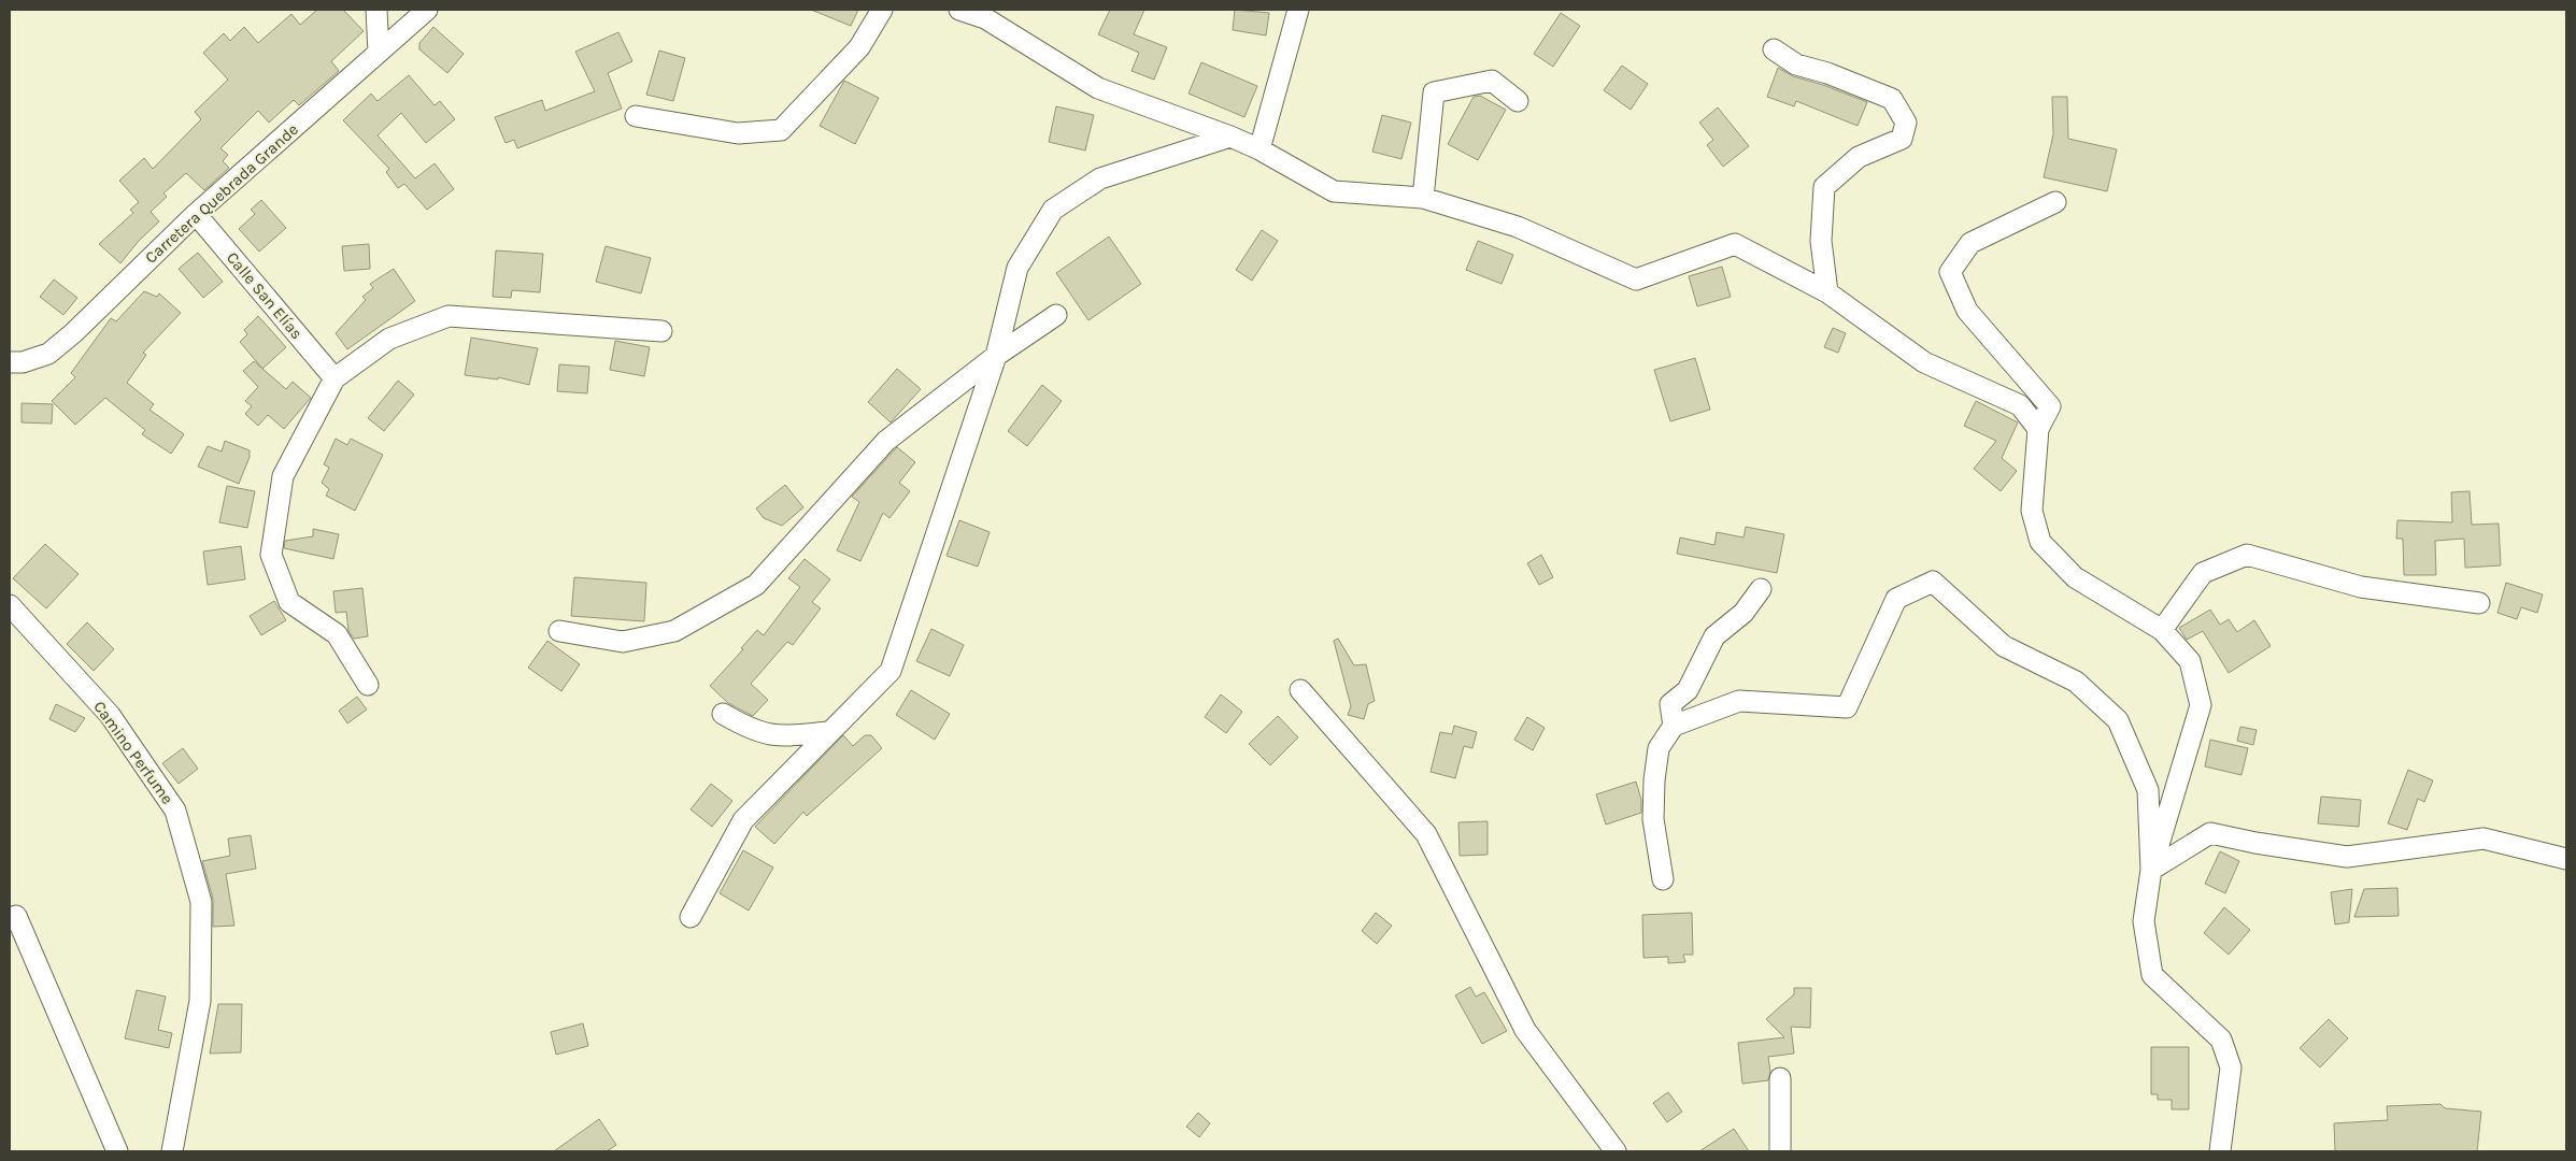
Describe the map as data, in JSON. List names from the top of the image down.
{
  "streets": {
    "street": ["Carretera Quebrada Grande", "Calle San Elías", "Camino Perfume"]
  },
  "crossings": [
    ["Carretera Quebrada Grande", "Calle San Elías"]
  ]
}
